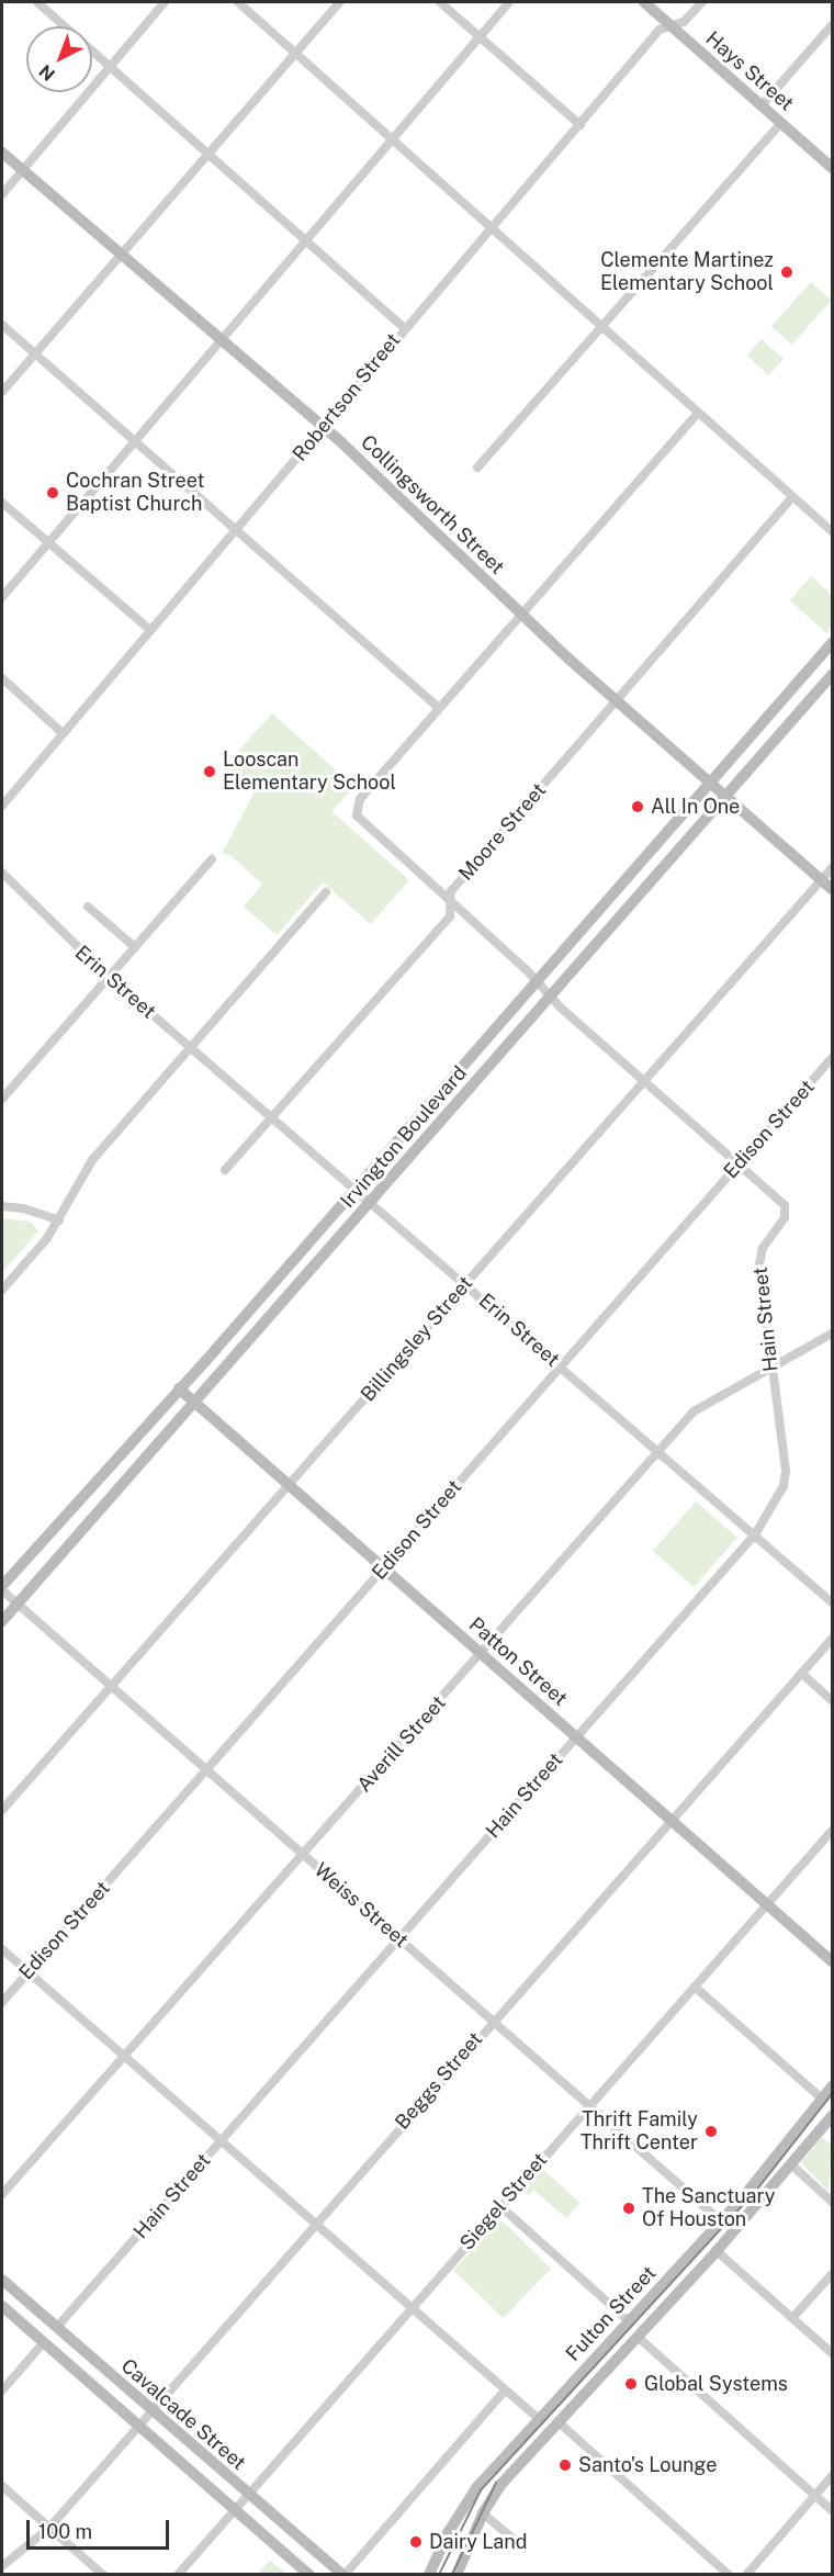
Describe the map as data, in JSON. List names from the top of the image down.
{
  "streets": {
    "main road": [
      "Hays Street",
      "Collingsworth Street",
      "Irvington Boulevard",
      "Patton Street",
      "Fulton Street",
      "Cavalcade Street"
    ],
    "street": [
      "Robertson Street",
      "Moore Street",
      "Erin Street",
      "Edison Street",
      "Hain Street",
      "Billingsley Street",
      "Averill Street",
      "Weiss Street",
      "Beggs Street",
      "Siegel Street"
    ]
  },
  "crossings": [
    ["Hays Street", "Robertson Street"],
    ["Robertson Street", "Collingsworth Street"],
    ["Collingsworth Street", "Moore Street"],
    ["Collingsworth Street", "Irvington Boulevard"],
    ["Collingsworth Street", "Billingsley Street"],
    ["Moore Street", "Erin Street"],
    ["Erin Street", "Edison Street"],
    ["Erin Street", "Irvington Boulevard"],
    ["Erin Street", "Hain Street"],
    ["Erin Street", "Billingsley Street"],
    ["Erin Street", "Averill Street"],
    ["Edison Street", "Hain Street"],
    ["Edison Street", "Patton Street"],
    ["Edison Street", "Weiss Street"],
    ["Irvington Boulevard", "Patton Street"],
    ["Irvington Boulevard", "Weiss Street"],
    ["Hain Street", "Patton Street"],
    ["Hain Street", "Averill Street"],
    ["Hain Street", "Weiss Street"],
    ["Hain Street", "Cavalcade Street"],
    ["Billingsley Street", "Patton Street"],
    ["Billingsley Street", "Weiss Street"],
    ["Patton Street", "Averill Street"],
    ["Patton Street", "Beggs Street"],
    ["Patton Street", "Siegel Street"],
    ["Averill Street", "Weiss Street"],
    ["Weiss Street", "Beggs Street"],
    ["Weiss Street", "Siegel Street"],
    ["Weiss Street", "Fulton Street"],
    ["Beggs Street", "Cavalcade Street"],
    ["Siegel Street", "Cavalcade Street"]
  ],
  "places": [
    "Clemente Martinez Elementary School",
    "Cochran Street Baptist Church",
    "Looscan Elementary School",
    "All In One",
    "Thrift Family Thrift Center",
    "The Sanctuary Of Houston",
    "Global Systems",
    "Santo's Lounge",
    "Dairy Land"
  ],
  "scale_bar": "100 m",
  "north": "bottom left"
}
